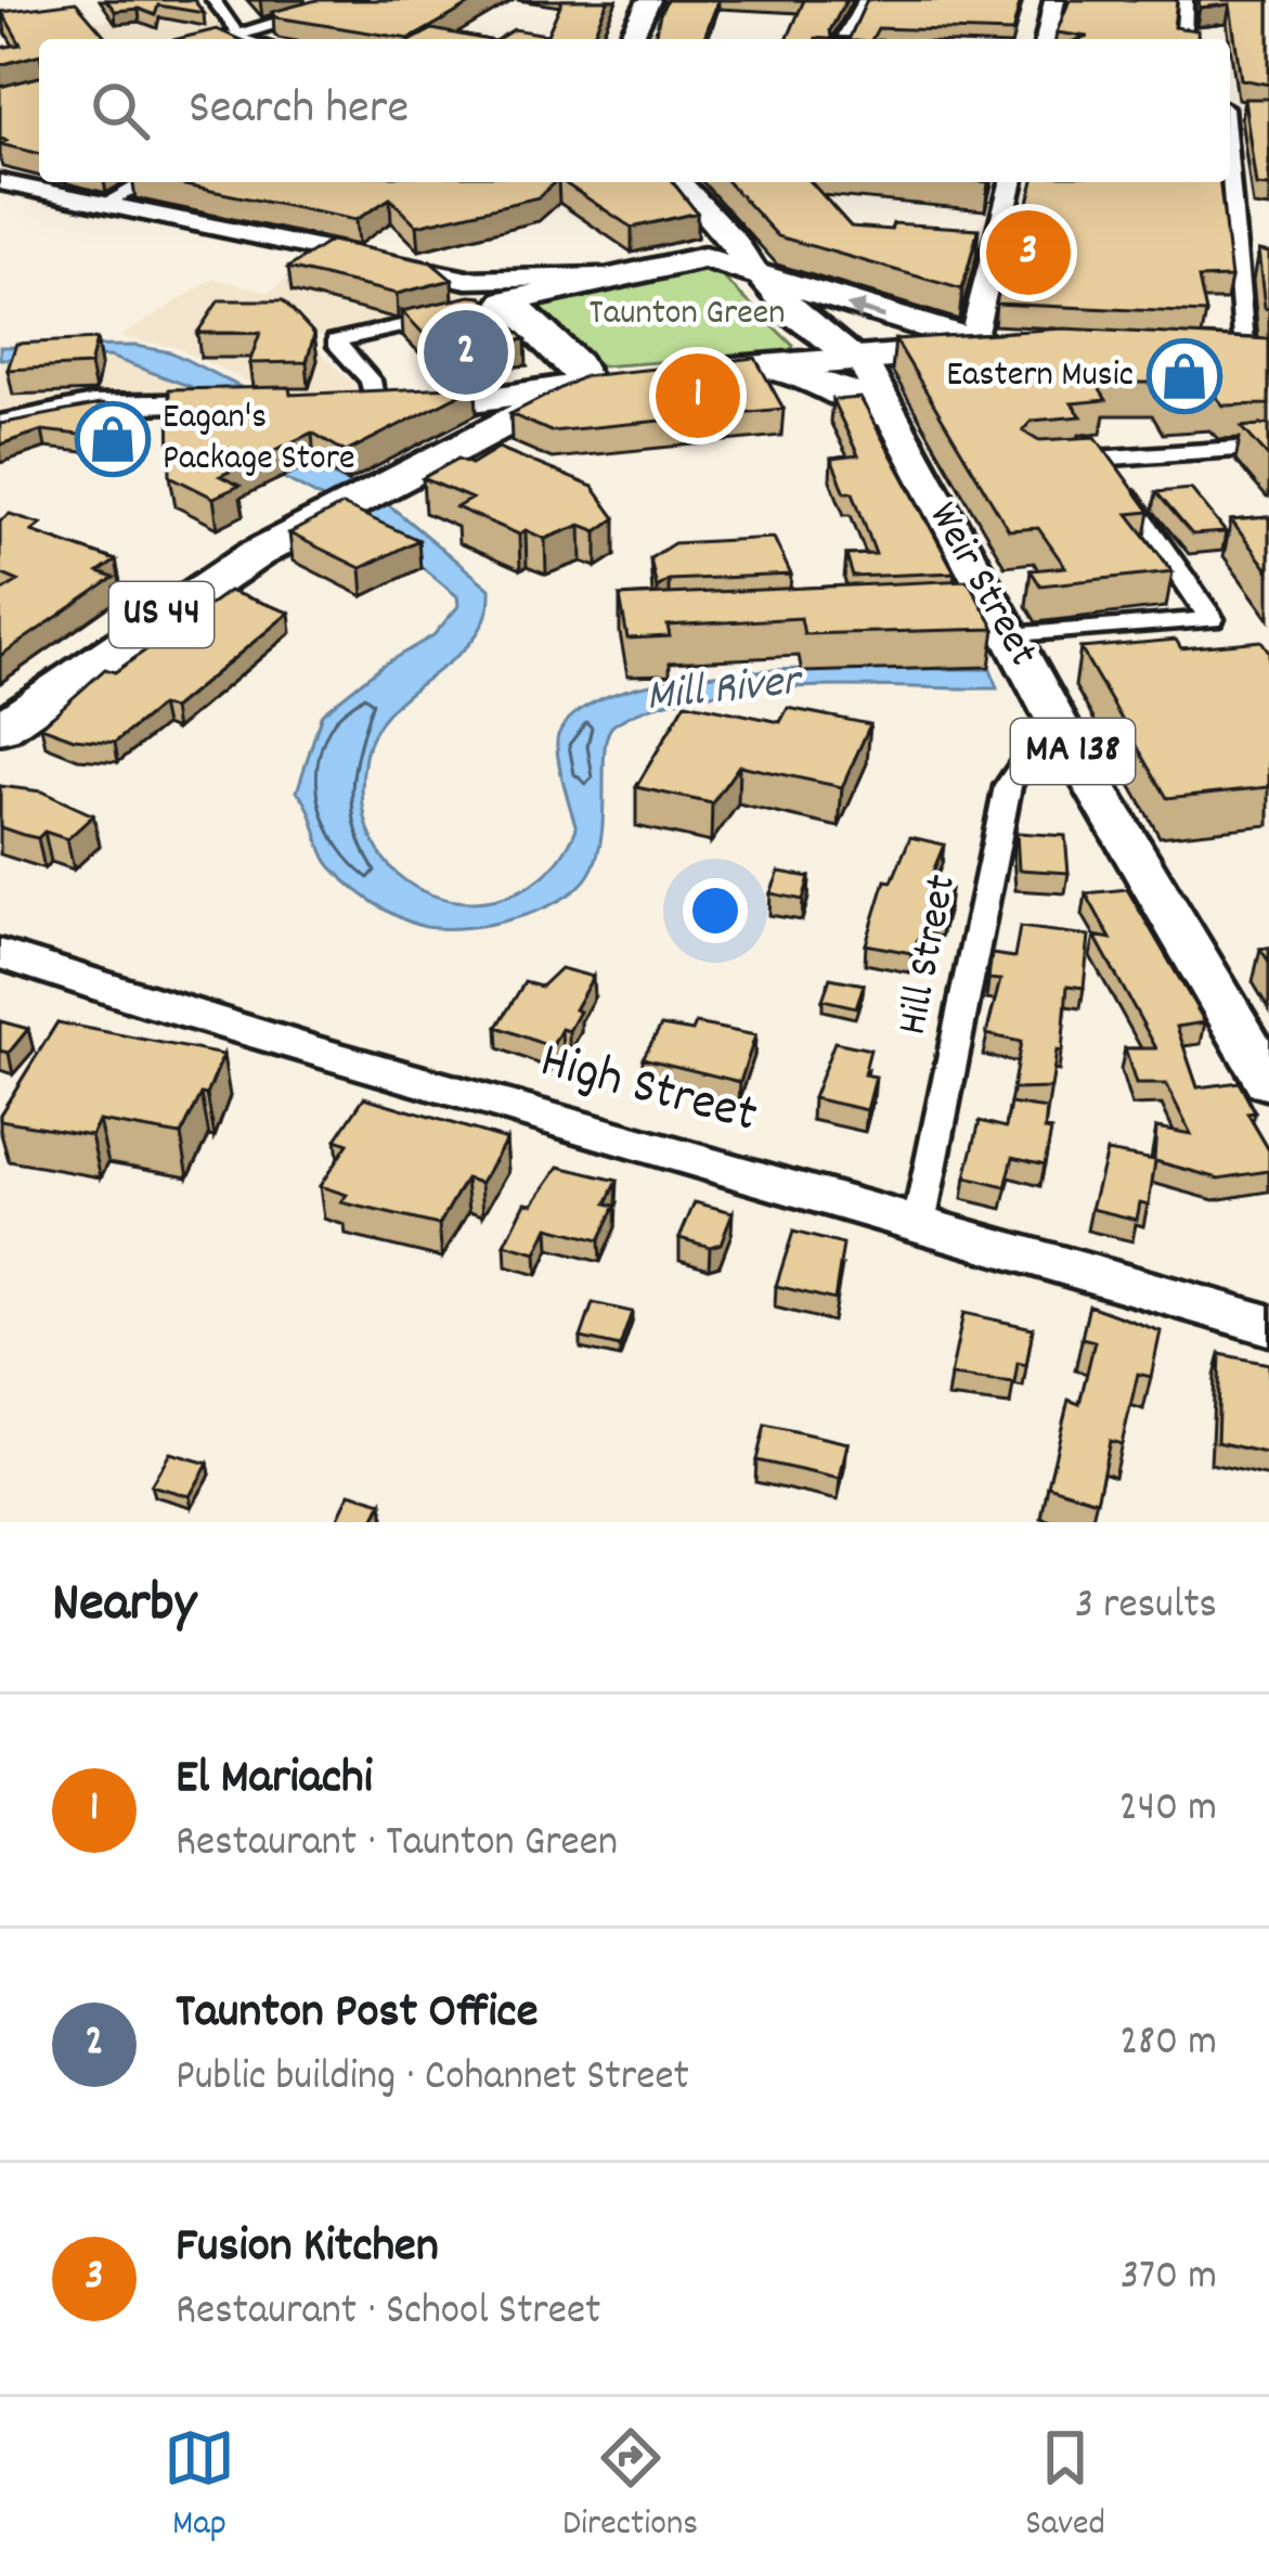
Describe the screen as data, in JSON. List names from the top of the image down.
{
  "streets": {
    "highway": ["US 44"],
    "main road": ["Weir Street", "MA 138", "High Street"],
    "street": ["Hill Street"]
  },
  "crossings": [
    ["Weir Street", "US 44"],
    ["Weir Street", "MA 138"],
    ["Weir Street", "Hill Street"],
    ["US 44", "MA 138"],
    ["Hill Street", "High Street"]
  ],
  "water": ["Mill River"],
  "parks": ["Taunton Green"],
  "places": {
    "shop": ["Eastern Music", "Eagan's Package Store"]
  },
  "page": {
    "search": "Search here",
    "pins": ["3", "2", "1"],
    "heading": ["Nearby", "3 results"],
    "list": [
      {
        "mark": "1",
        "name": "El Mariachi",
        "note": "Restaurant · Taunton Green",
        "value": "240 m"
      },
      {
        "mark": "2",
        "name": "Taunton Post Office",
        "note": "Public building · Cohannet Street",
        "value": "280 m"
      },
      {
        "mark": "3",
        "name": "Fusion Kitchen",
        "note": "Restaurant · School Street",
        "value": "370 m"
      }
    ],
    "nav": ["Map", "Directions", "Saved"]
  }
}
